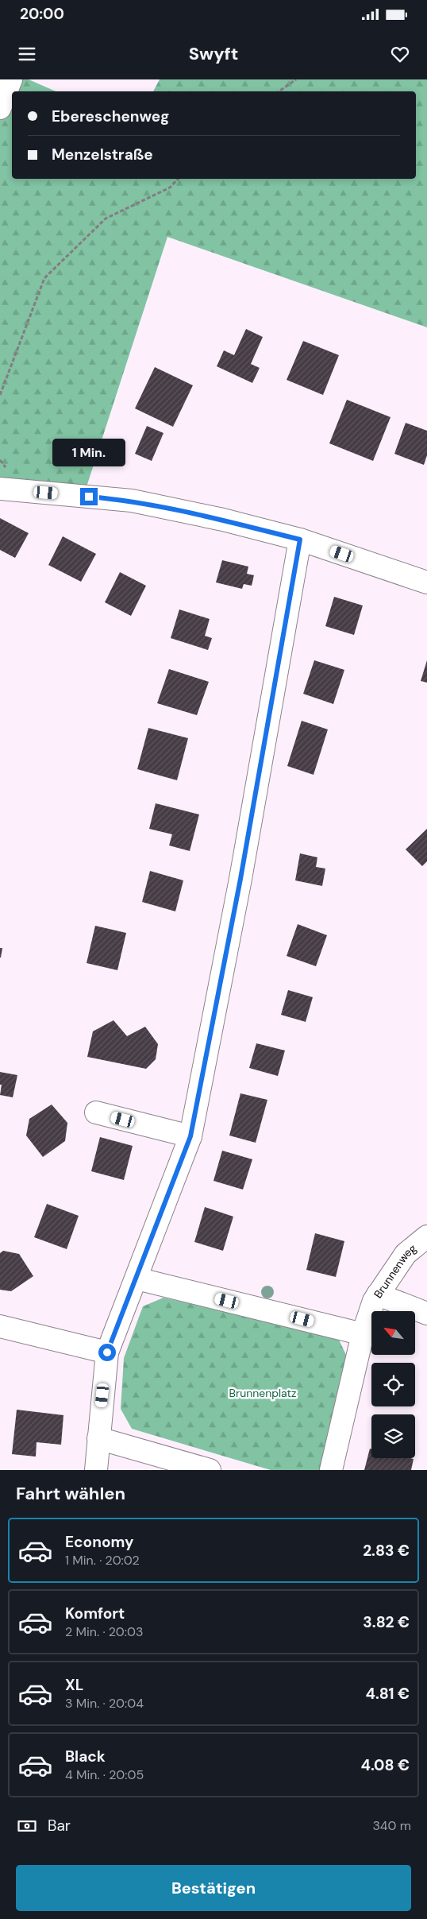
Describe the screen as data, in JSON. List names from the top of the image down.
{
  "streets": {
    "street": ["Brunnenweg"]
  },
  "parks": ["Brunnenplatz"],
  "north": "top left",
  "page": {
    "status": "20:00",
    "header": "Swyft",
    "banner": ["Ebereschenweg", "Menzelstraße"],
    "bubble": "1 Min.",
    "heading": "Fahrt wählen",
    "list": [
      {
        "name": "Economy",
        "note": "1 Min. · 20:02",
        "value": "2.83 €"
      },
      {
        "name": "Komfort",
        "note": "2 Min. · 20:03",
        "value": "3.82 €"
      },
      {
        "name": "XL",
        "note": "3 Min. · 20:04",
        "value": "4.81 €"
      },
      {
        "name": "Black",
        "note": "4 Min. · 20:05",
        "value": "4.08 €"
      }
    ],
    "pay": ["Bar", "340 m"],
    "buttons": "Bestätigen"
  }
}
